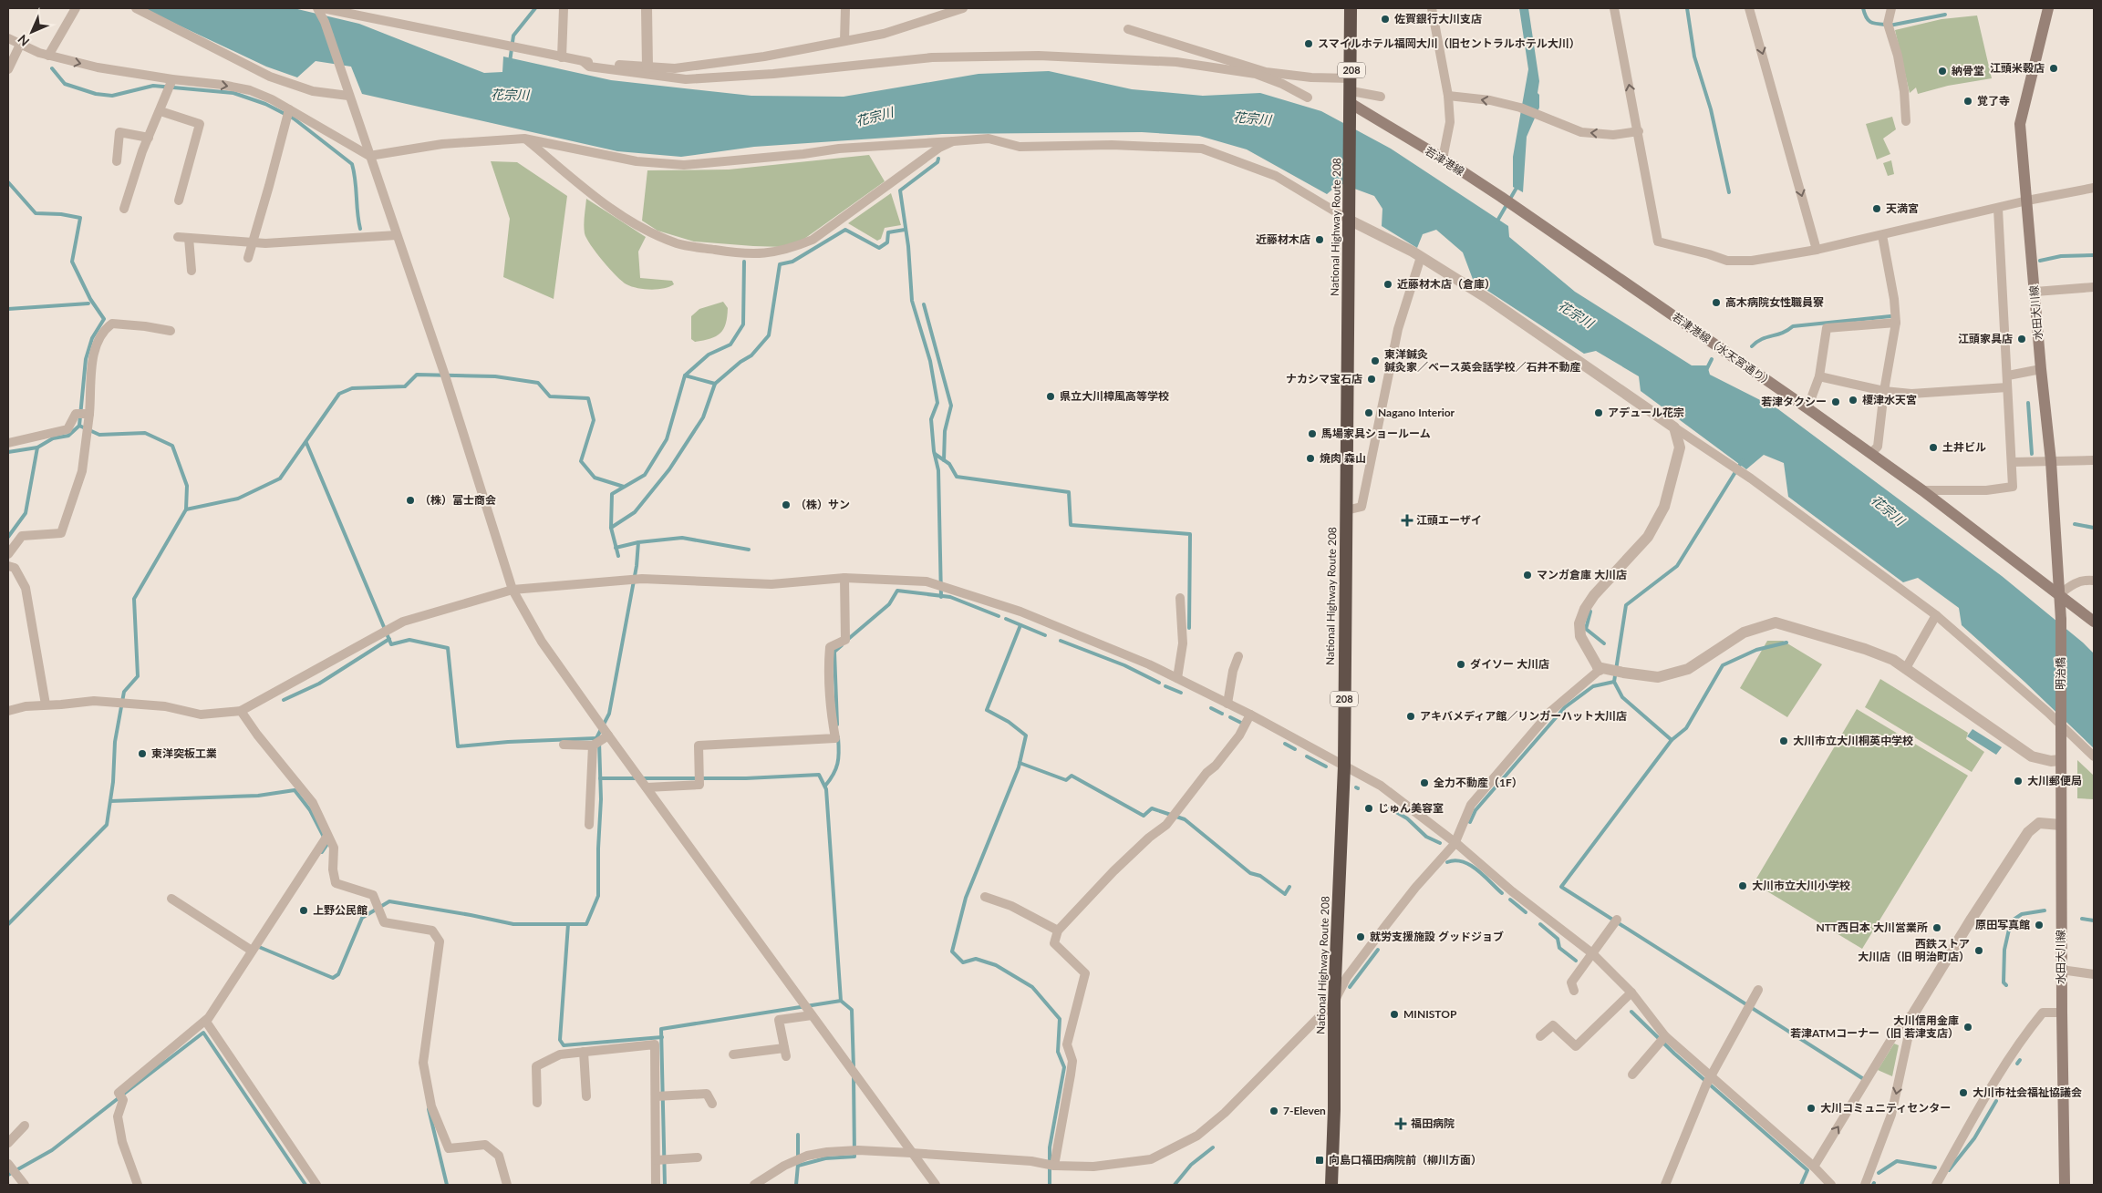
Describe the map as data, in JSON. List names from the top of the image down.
{
  "streets": {
    "highway": ["208", "National Highway Route 208"],
    "main road": [
      "若津港線",
      "水田大川線",
      "若津港線（水天宮通り）",
      "明治橋"
    ]
  },
  "crossings": [
    ["若津港線", "National Highway Route 208"],
    ["若津港線", "若津港線（水天宮通り）"],
    ["水田大川線", "若津港線（水天宮通り）"],
    ["水田大川線", "明治橋"]
  ],
  "water": ["花宗川"],
  "places": {
    "other": [
      "佐賀銀行大川支店",
      "スマイルホテル福岡大川（旧セントラルホテル大川）",
      "江頭米穀店",
      "納骨堂",
      "覚了寺",
      "天満宮",
      "近藤材木店",
      "近藤材木店（倉庫）",
      "高木病院女性職員寮",
      "江頭家具店",
      "東洋鍼灸 鍼灸家／ベース英会話学校／石井不動産",
      "ナカシマ宝石店",
      "県立大川樟風高等学校",
      "榎津水天宮",
      "若津タクシー",
      "Nagano Interior",
      "アデュール花宗",
      "馬場家具ショールーム",
      "土井ビル",
      "焼肉 森山",
      "（株）富士商会",
      "（株）サン",
      "マンガ倉庫 大川店",
      "ダイソー 大川店",
      "アキバメディア館／リンガーハット大川店",
      "大川市立大川桐英中学校",
      "東洋突板工業",
      "大川郵便局",
      "全力不動産（1F）",
      "じゅん美容室",
      "大川市立大川小学校",
      "上野公民館",
      "原田写真館",
      "NTT西日本 大川営業所",
      "就労支援施設 グッドジョブ",
      "西鉄ストア 大川店（旧 明治町店）",
      "MINISTOP",
      "大川信用金庫 若津ATMコーナー（旧 若津支店）",
      "大川市社会福祉協議会",
      "大川コミュニティセンター",
      "7-Eleven"
    ],
    "health": ["江頭エーザイ", "福田病院"],
    "transit": ["向島口福田病院前（柳川方面）"]
  },
  "north": "bottom left"
}
